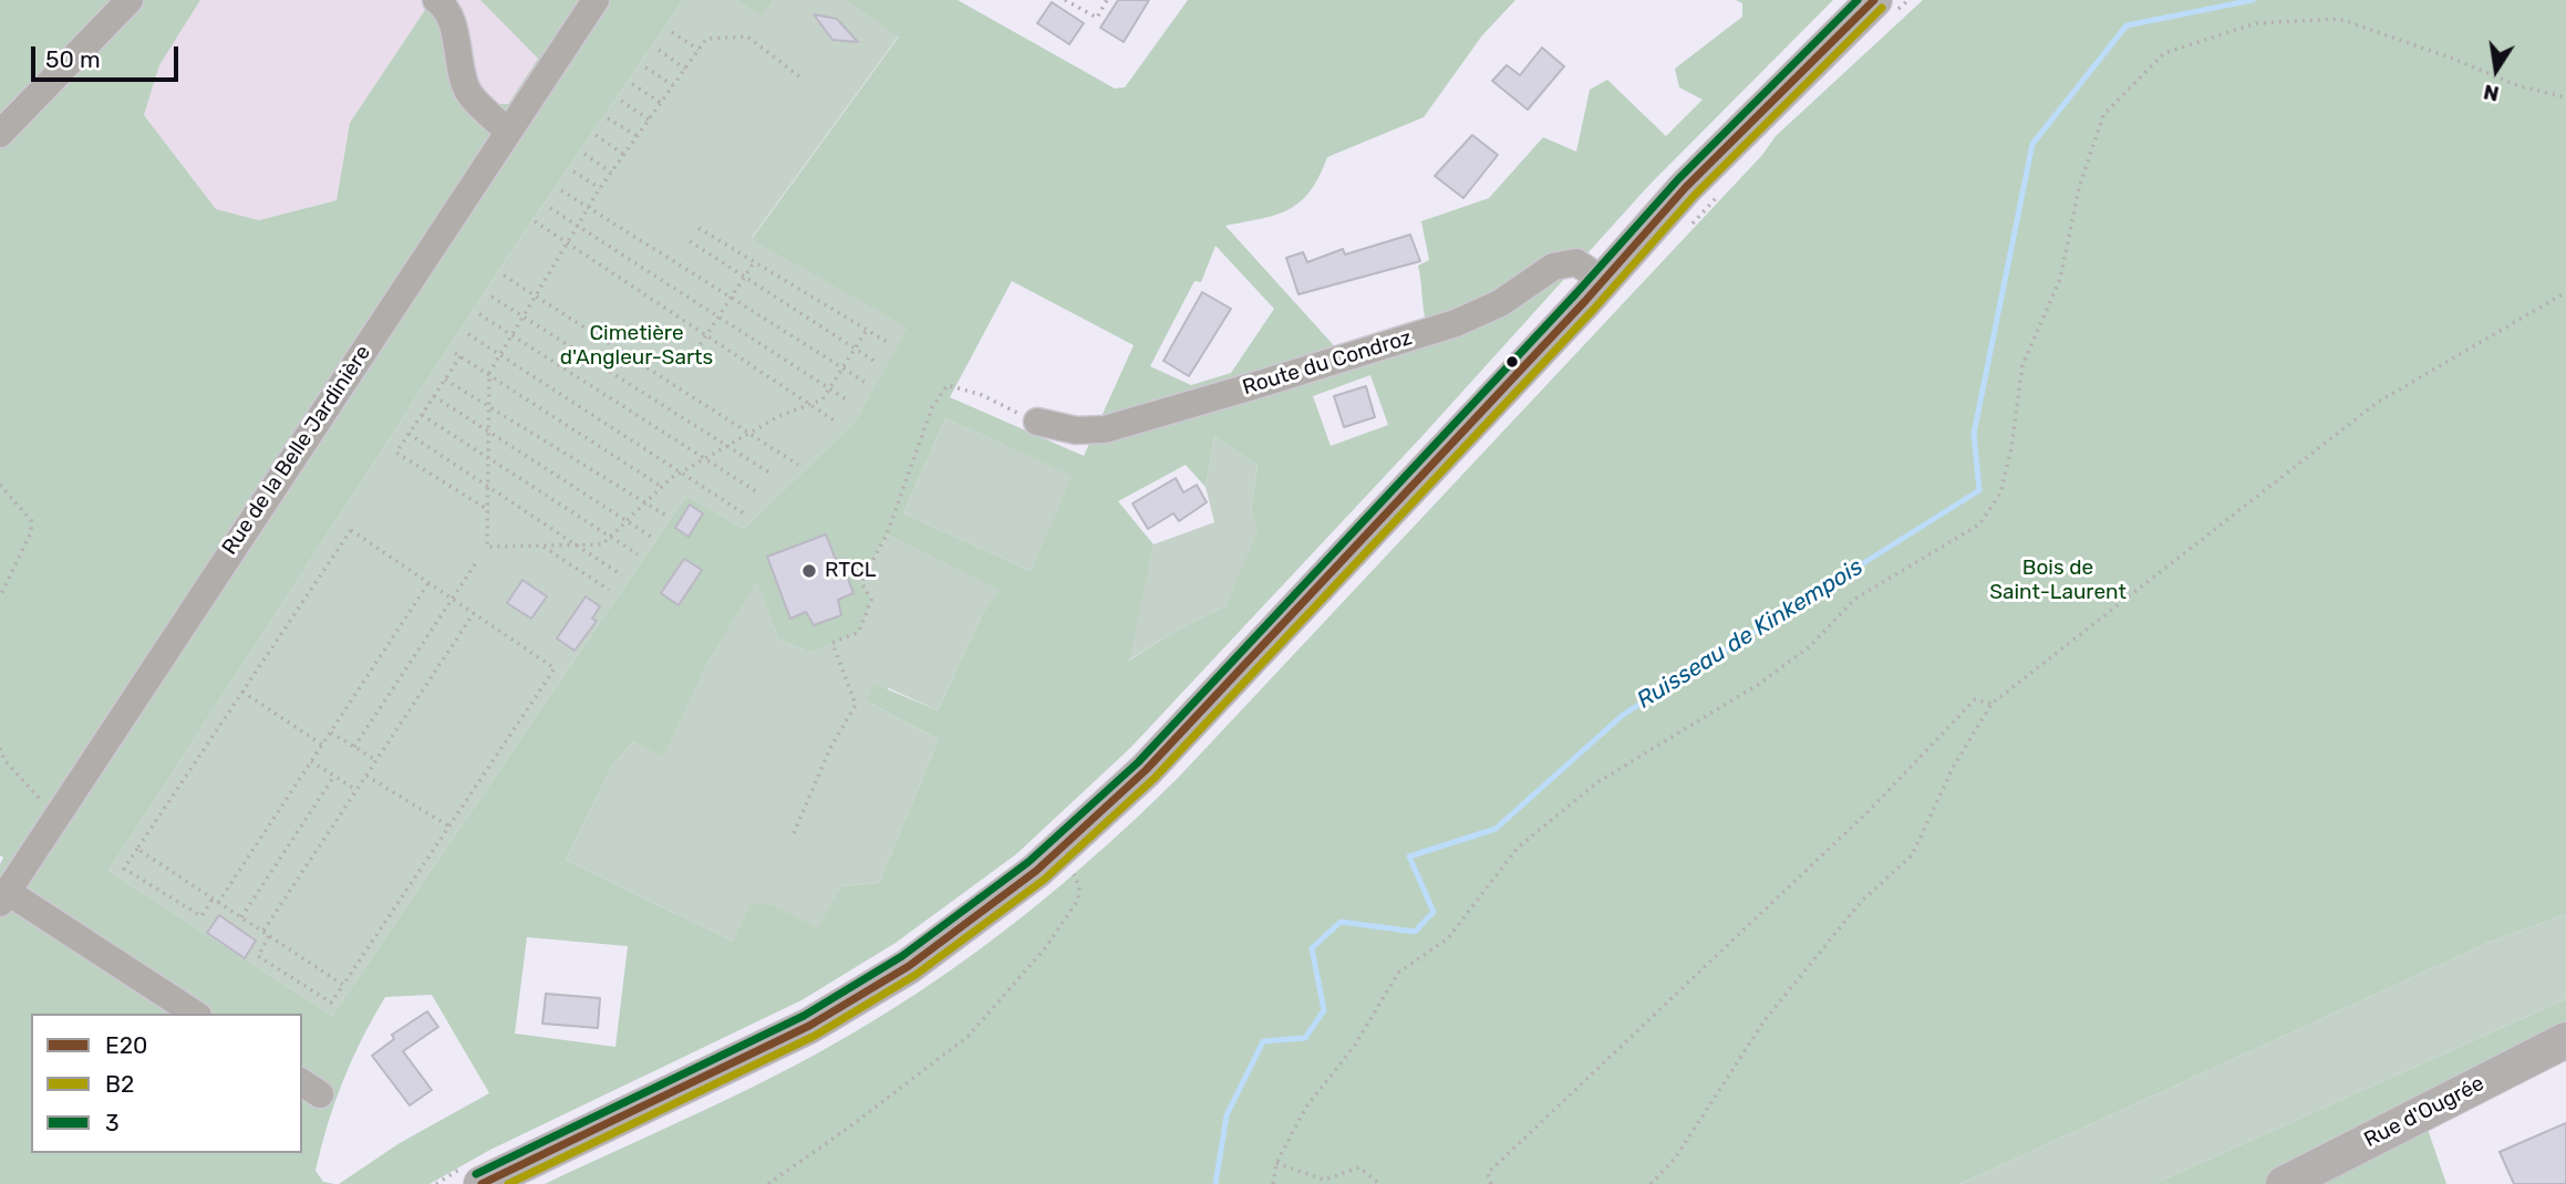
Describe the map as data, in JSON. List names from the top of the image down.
{
  "streets": {
    "main road": ["Rue d'Ougrée"],
    "street": ["Route du Condroz", "Rue de la Belle Jardinière"]
  },
  "water": ["Ruisseau de Kinkempois"],
  "parks": ["Cimetière d'Angleur-Sarts", "Bois de Saint-Laurent"],
  "places": ["RTCL"],
  "lines": ["transit line E20", "transit line 3", "transit line B2"],
  "legend": ["E20", "B2", "3"],
  "scale_bar": "50 m",
  "north": "bottom"
}
